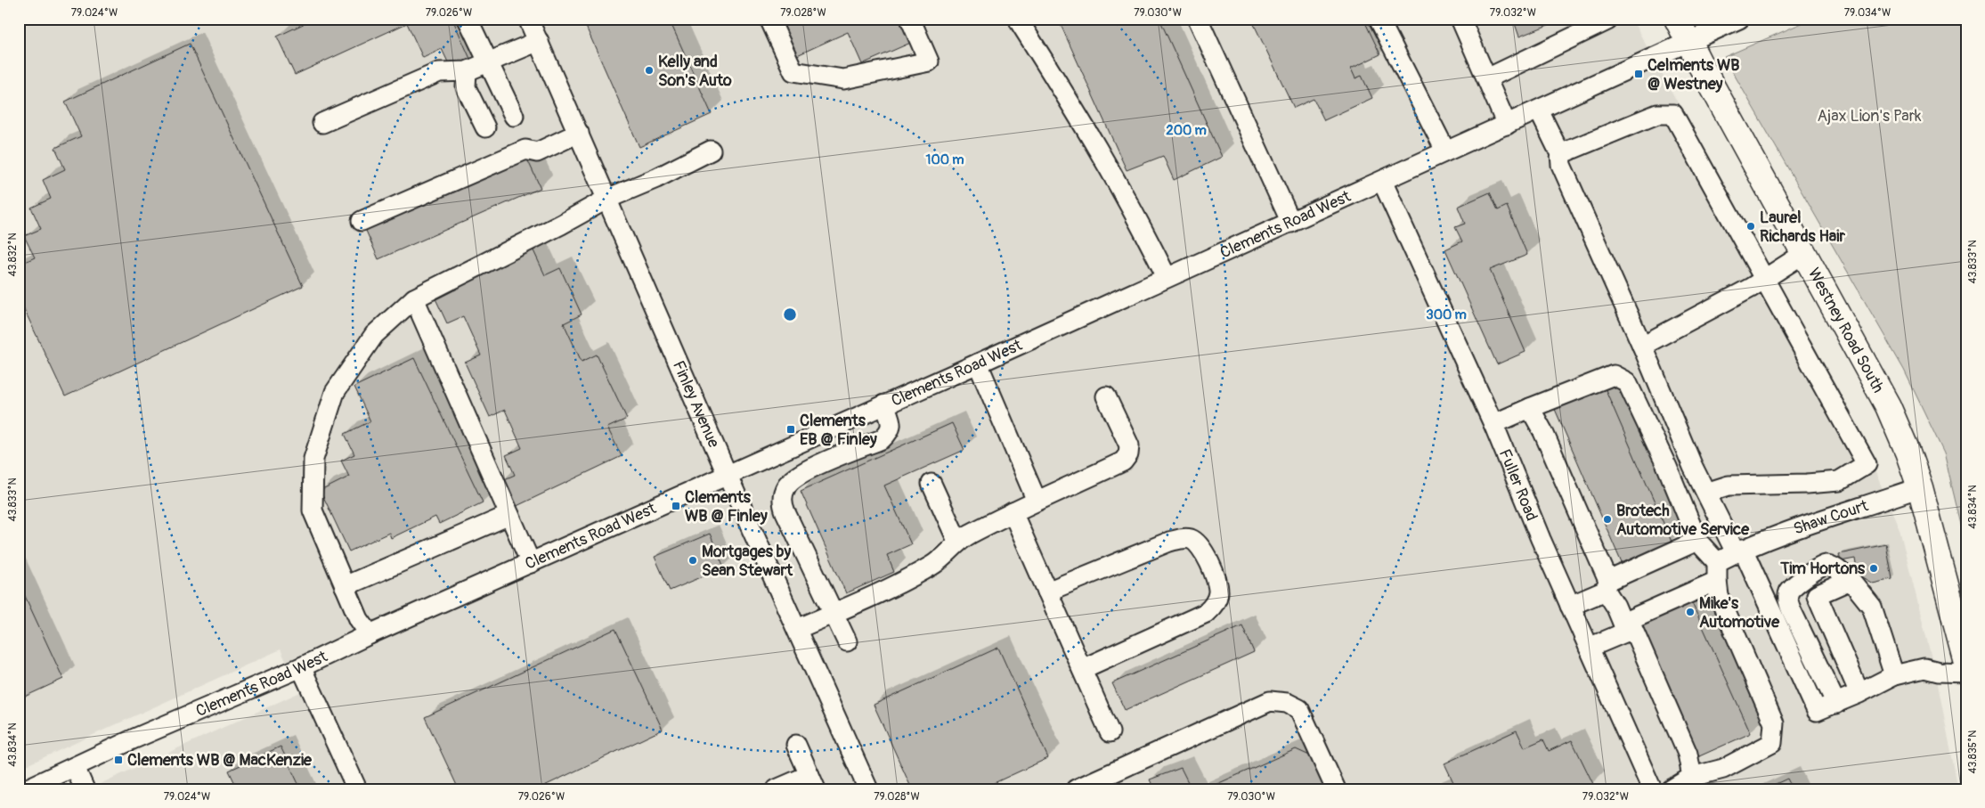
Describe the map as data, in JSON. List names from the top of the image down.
{
  "streets": {
    "main road": ["Westney Road South"],
    "street": [
      "Clements Road West",
      "Finley Avenue",
      "Fuller Road",
      "Shaw Court"
    ]
  },
  "crossings": [
    ["Clements Road West", "Westney Road South"],
    ["Clements Road West", "Finley Avenue"],
    ["Clements Road West", "Fuller Road"],
    ["Westney Road South", "Shaw Court"]
  ],
  "parks": ["Ajax Lion's Park"],
  "places": {
    "other": [
      "Kelly and Son's Auto",
      "Laurel Richards Hair",
      "Brotech Automotive Service",
      "Mortgages by Sean Stewart",
      "Tim Hortons",
      "Mike's Automotive"
    ],
    "transit": [
      "Celments WB @ Westney",
      "Clements EB @ Finley",
      "Clements WB @ Finley",
      "Clements WB @ MacKenzie"
    ]
  },
  "coordinates": [
    "79.024°W",
    "79.026°W",
    "79.028°W",
    "79.030°W",
    "79.032°W",
    "79.034°W",
    "43.832°N",
    "43.833°N",
    "43.834°N",
    "43.835°N"
  ],
  "rings": ["200 m", "100 m", "300 m"]
}
